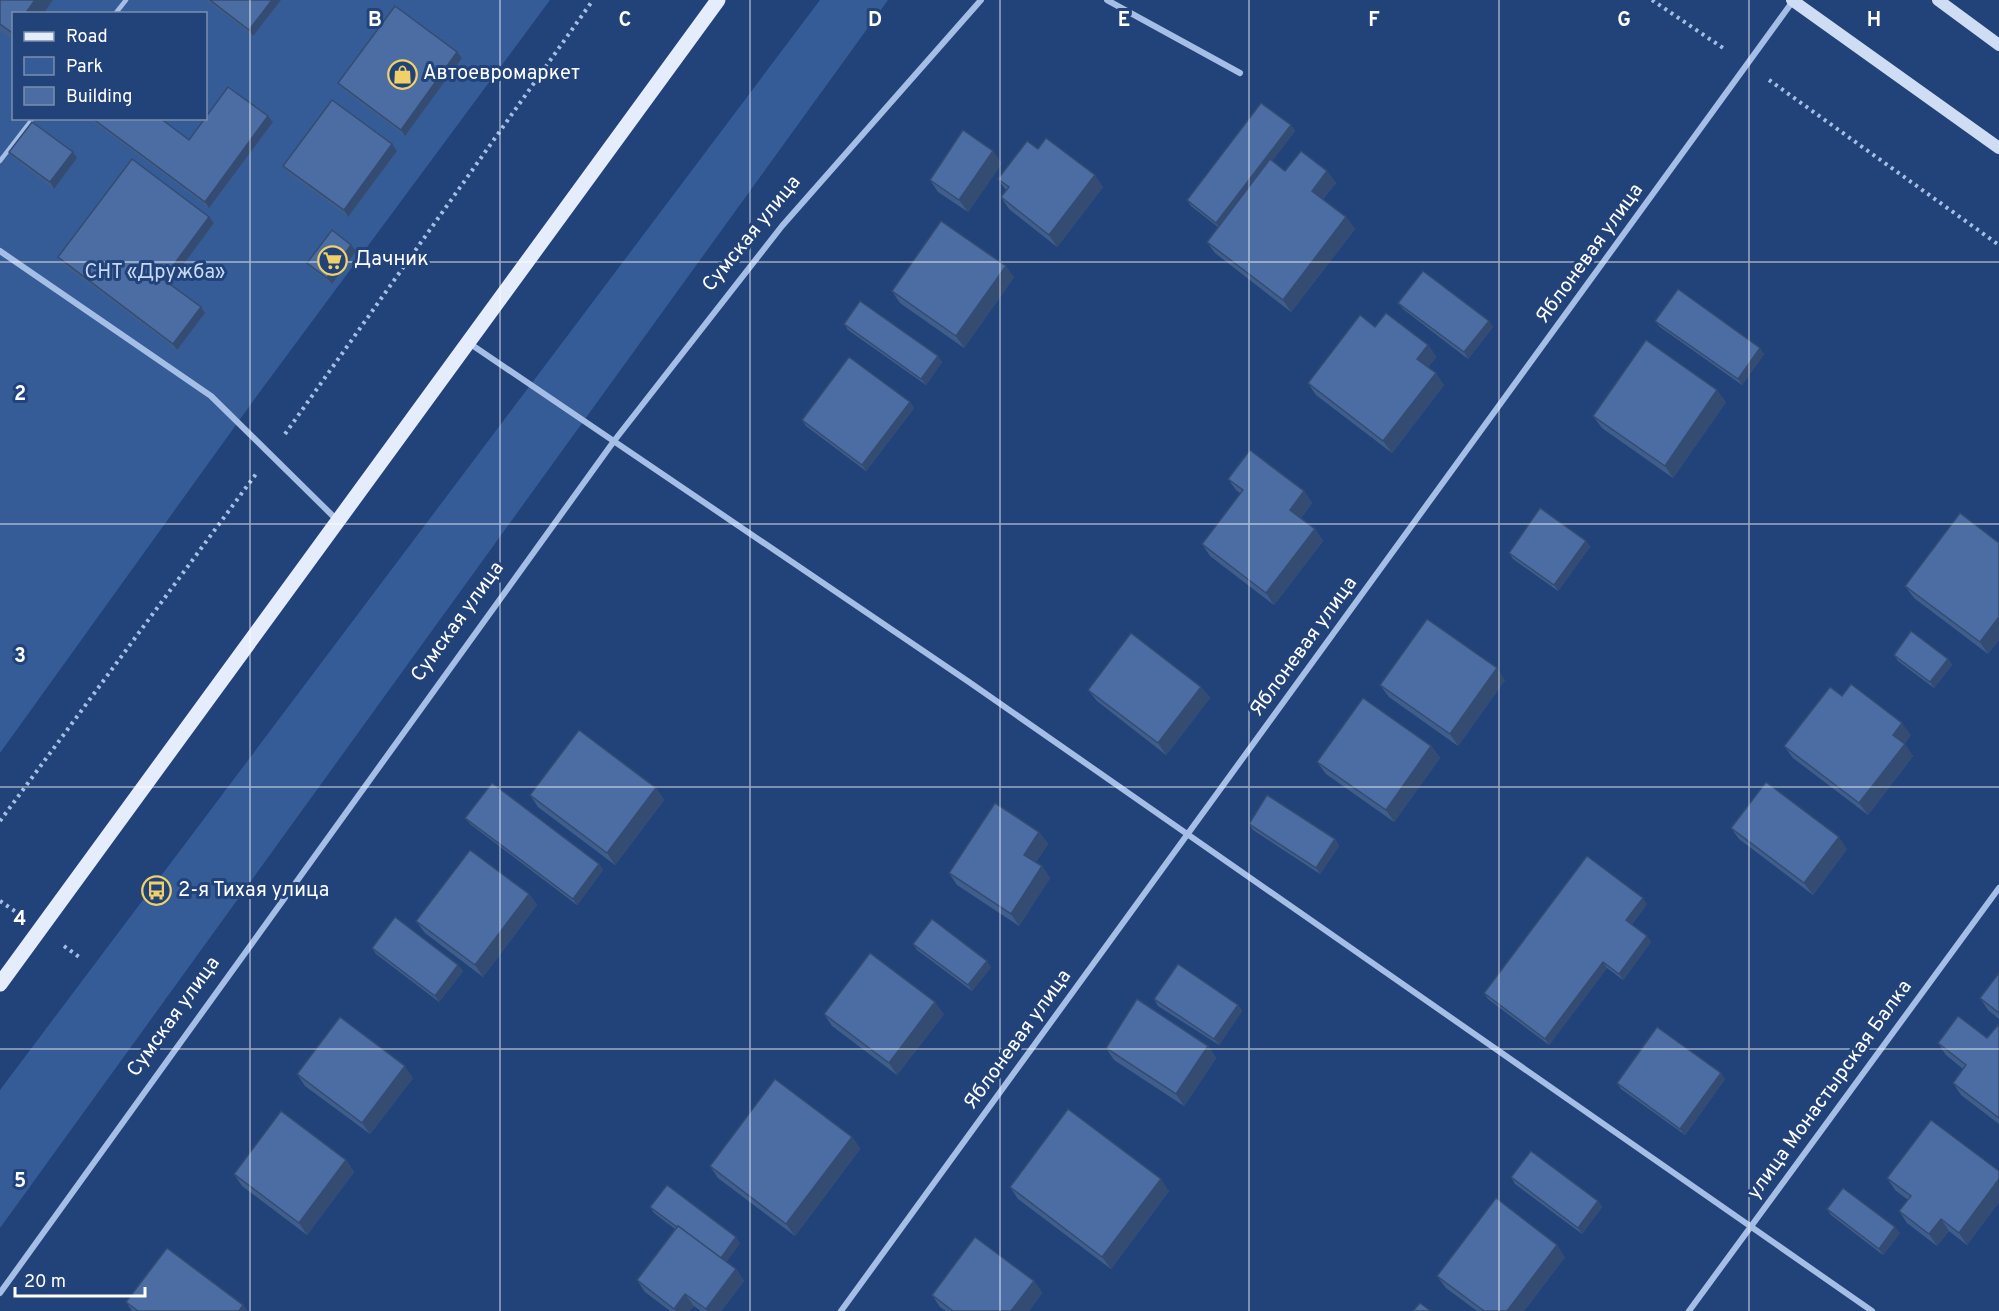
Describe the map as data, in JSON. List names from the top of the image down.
{
  "streets": {
    "street": ["Сумская улица", "Яблоневая улица", "улица Монастырская Балка"]
  },
  "parks": ["СНТ «Дружба»"],
  "places": {
    "shop": ["Автоевромаркет"],
    "supermarket": ["Дачник"],
    "bus stop": ["2-я Тихая улица"]
  },
  "legend": ["Road", "Park", "Building"],
  "scale_bar": "20 m",
  "grid": {
    "columns": [
      "B",
      "C",
      "D",
      "E",
      "F",
      "G",
      "H"
    ],
    "rows": [
      "2",
      "3",
      "4",
      "5"
    ]
  }
}
